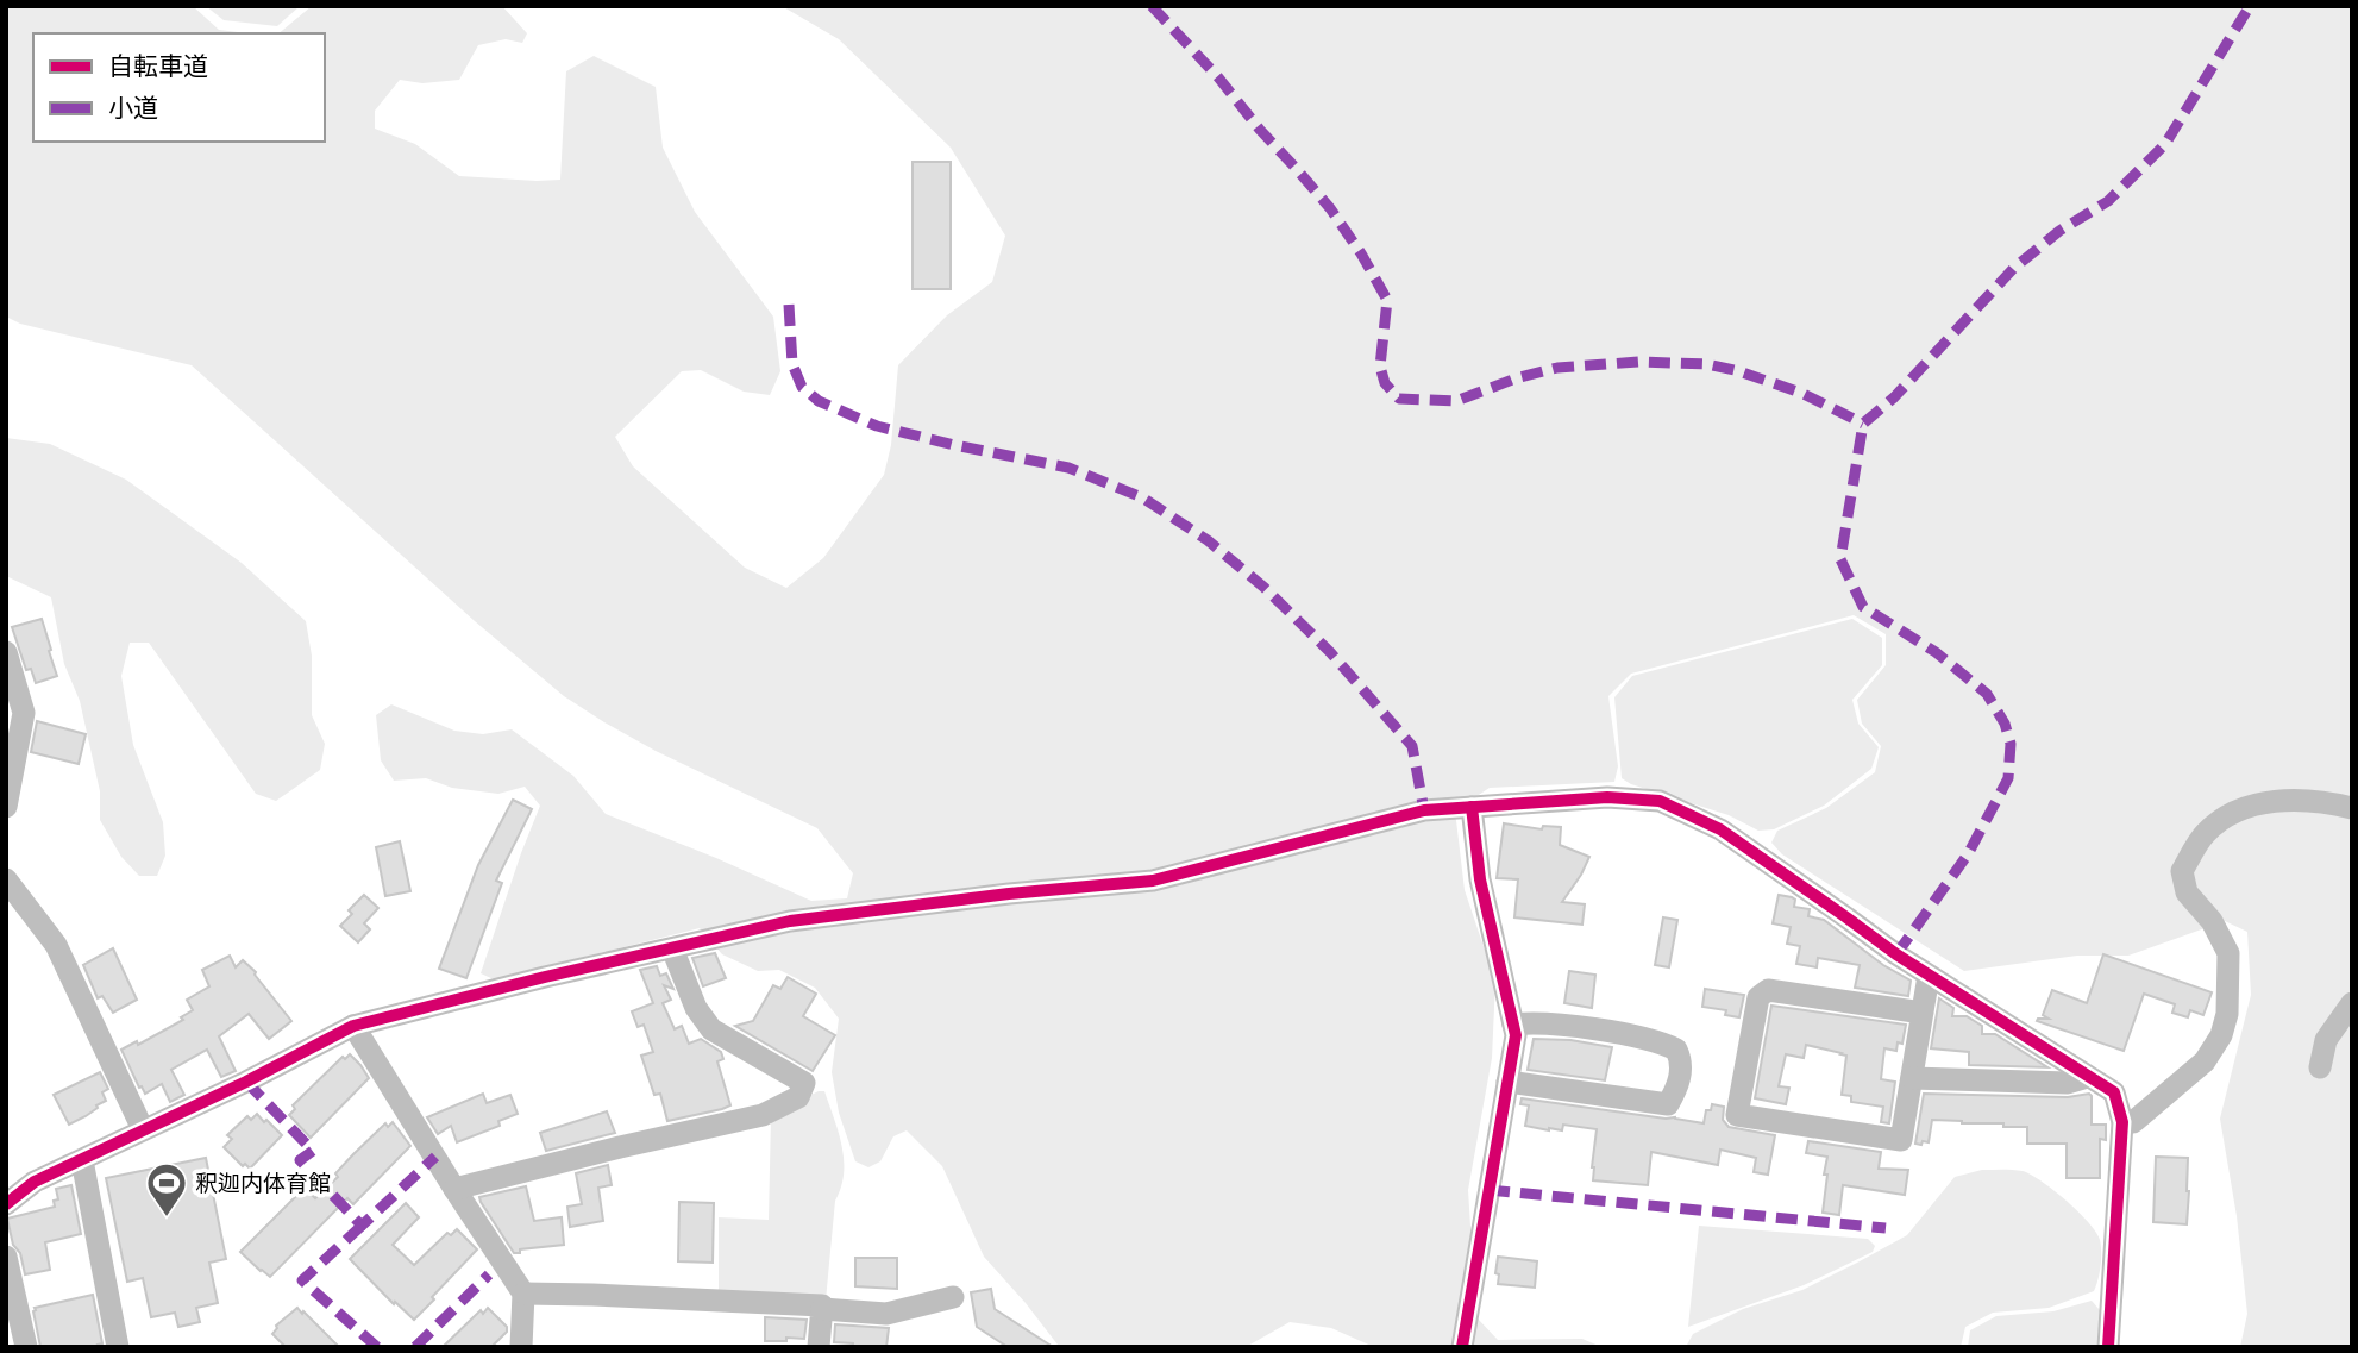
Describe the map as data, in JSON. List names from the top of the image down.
{
  "places": {
    "sports": ["釈迦内体育館"]
  },
  "legend": ["自転車道", "小道"]
}
